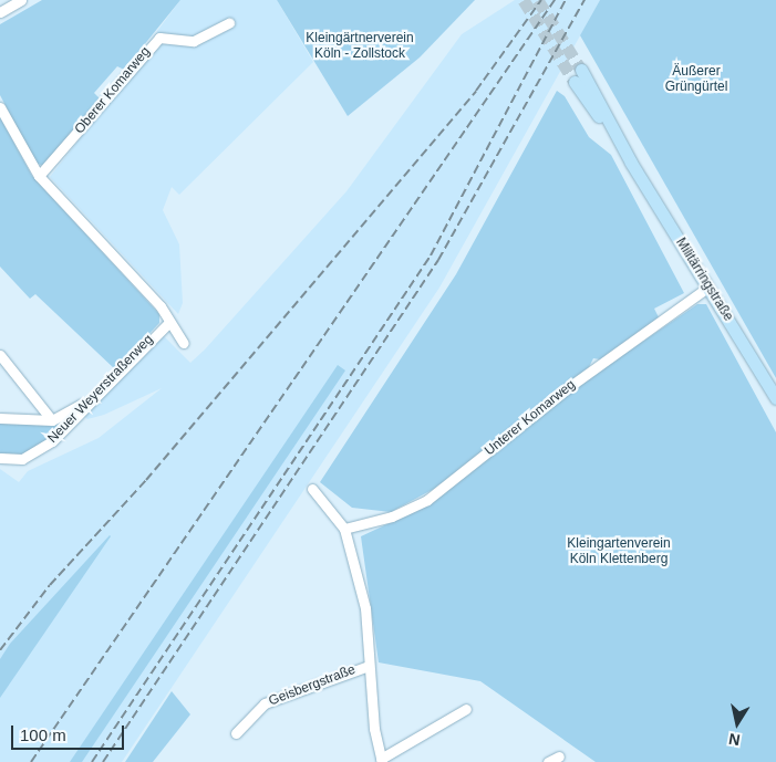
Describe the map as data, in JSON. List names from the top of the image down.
{
  "streets": {
    "main road": ["Militärringstraße"],
    "street": [
      "Oberer Komarweg",
      "Neuer Weyerstraßerweg",
      "Unterer Komarweg",
      "Geisbergstraße"
    ]
  },
  "crossings": [
    ["Militärringstraße", "Unterer Komarweg"],
    ["Unterer Komarweg", "Geisbergstraße"]
  ],
  "parks": ["Kleingärtnerverein Köln - Zollstock", "Äußerer Grüngürtel", "Kleingartenverein Köln Klettenberg"],
  "scale_bar": "100 m",
  "north": "bottom"
}
